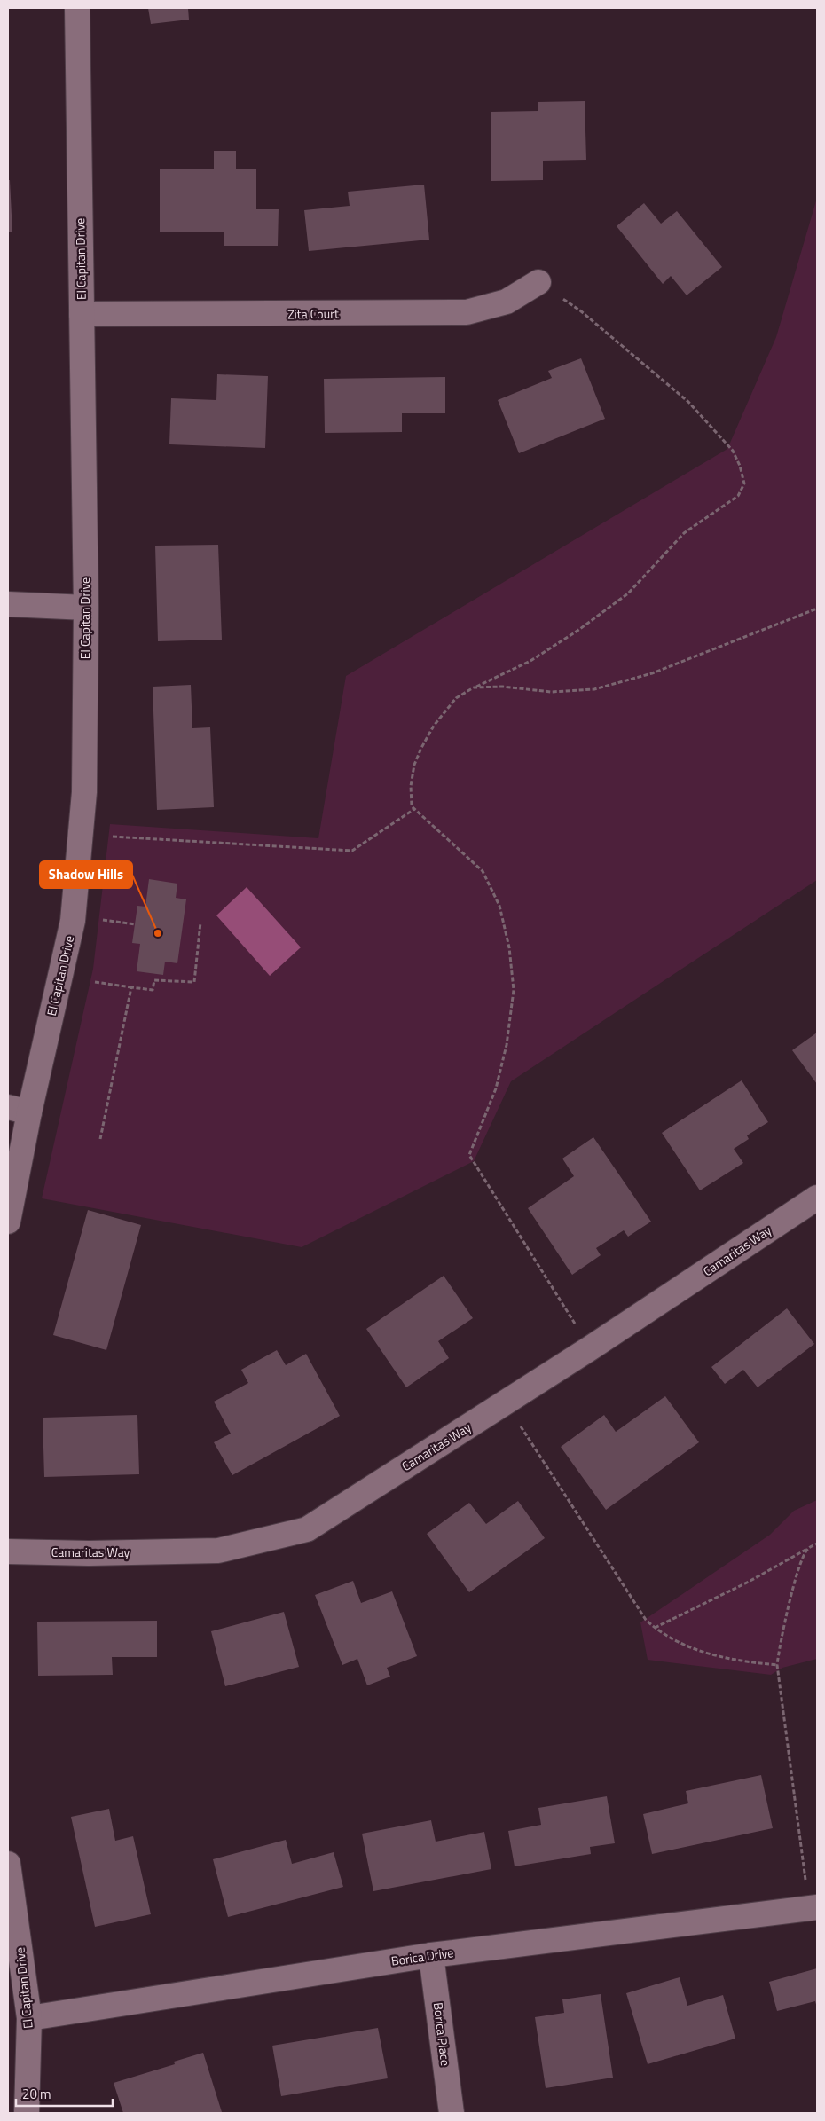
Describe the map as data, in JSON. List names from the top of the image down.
{
  "streets": {
    "street": [
      "El Capitan Drive",
      "Zita Court",
      "Camaritas Way",
      "Borica Drive",
      "Borica Place"
    ]
  },
  "crossings": [
    ["El Capitan Drive", "Zita Court"],
    ["El Capitan Drive", "Borica Drive"],
    ["Borica Drive", "Borica Place"]
  ],
  "places": ["Shadow Hills"],
  "scale_bar": "20 m"
}
